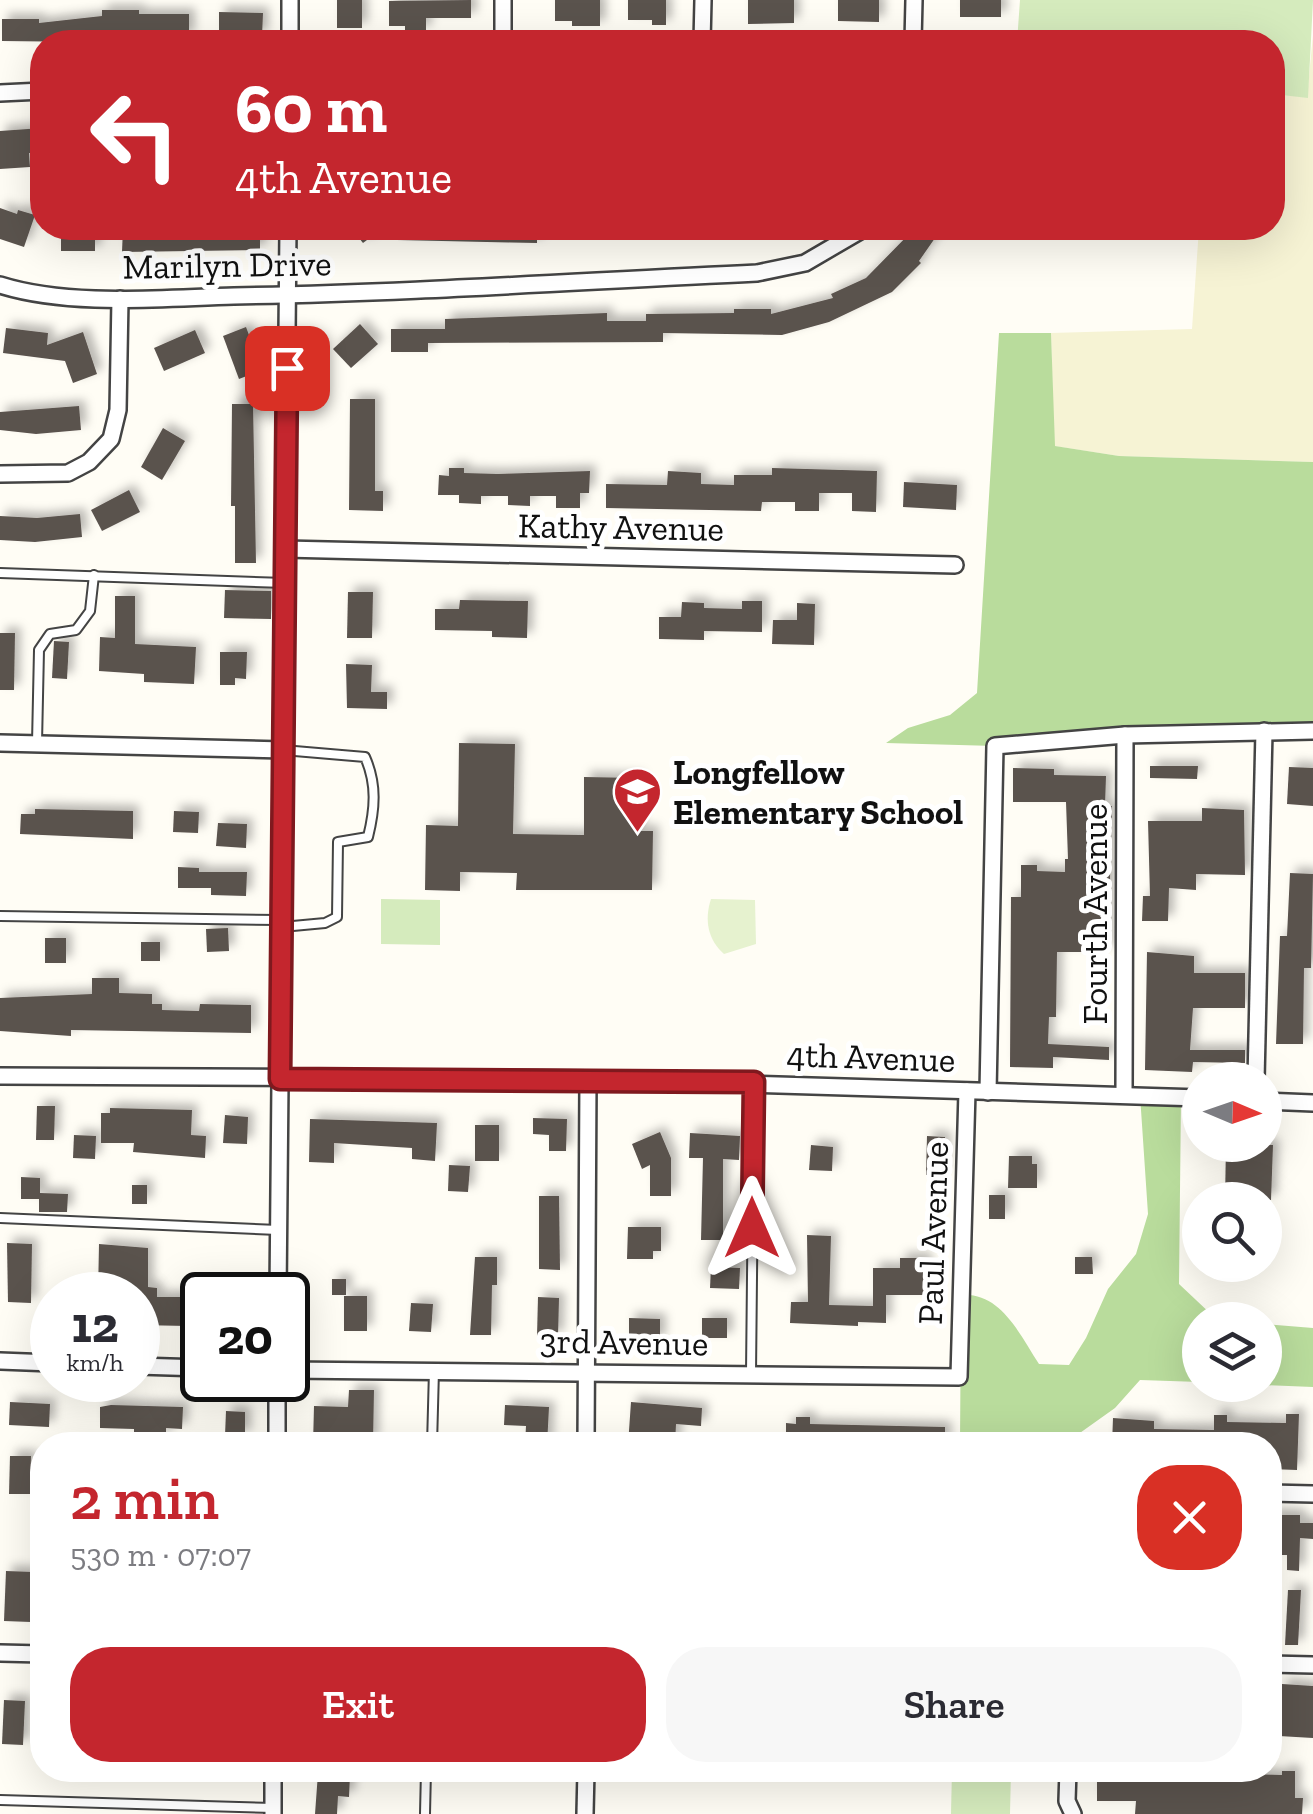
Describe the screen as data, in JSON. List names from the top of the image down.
{
  "streets": {
    "street": [
      "Marilyn Drive",
      "Kathy Avenue",
      "Fourth Avenue",
      "4th Avenue",
      "Paul Avenue",
      "3rd Avenue"
    ]
  },
  "crossings": [
    ["Fourth Avenue", "4th Avenue"],
    ["4th Avenue", "Paul Avenue"],
    ["Paul Avenue", "3rd Avenue"]
  ],
  "places": {
    "school or university": ["Longfellow Elementary School"]
  },
  "north": "right",
  "page": {
    "turn": ["60 m", "4th Avenue"],
    "speed": "12 km/h",
    "limit": "20",
    "heading": ["2 min", "530 m · 07:07"],
    "buttons": ["Exit", "Share"]
  }
}
